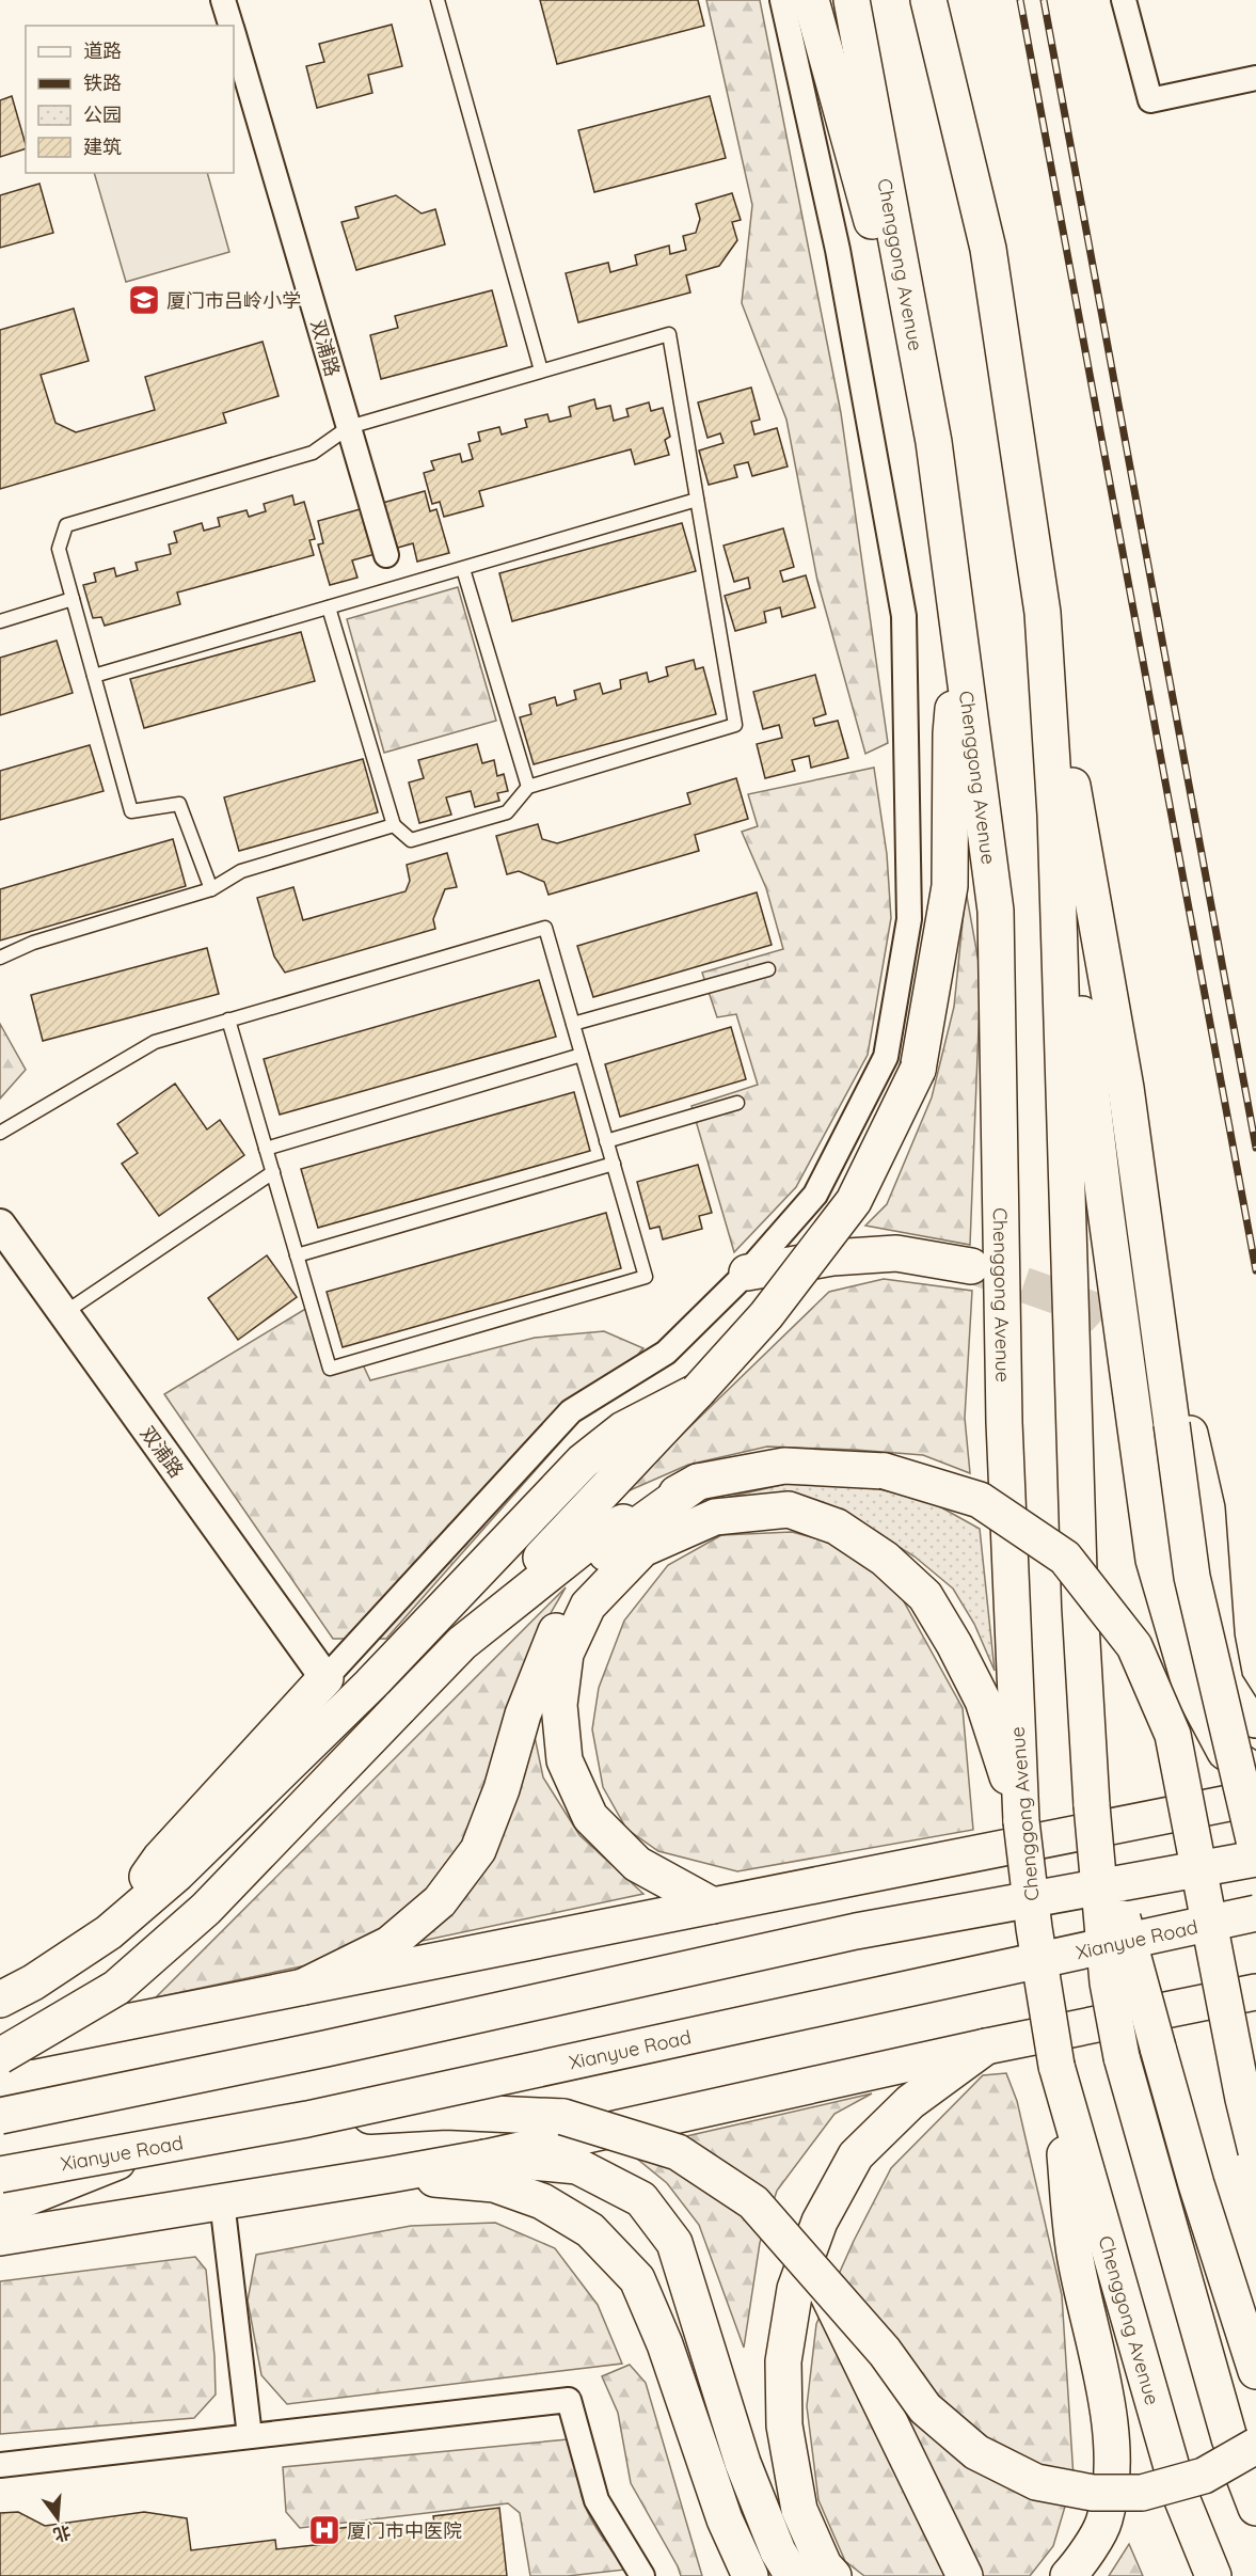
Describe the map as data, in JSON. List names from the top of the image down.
{
  "streets": {
    "main road": ["Chenggong Avenue", "Xianyue Road"],
    "street": ["双浦路"]
  },
  "places": {
    "school or university": ["厦门市吕岭小学"],
    "hospital": ["厦门市中医院"]
  },
  "legend": [
    "道路",
    "铁路",
    "公园",
    "建筑"
  ],
  "north": "bottom"
}
